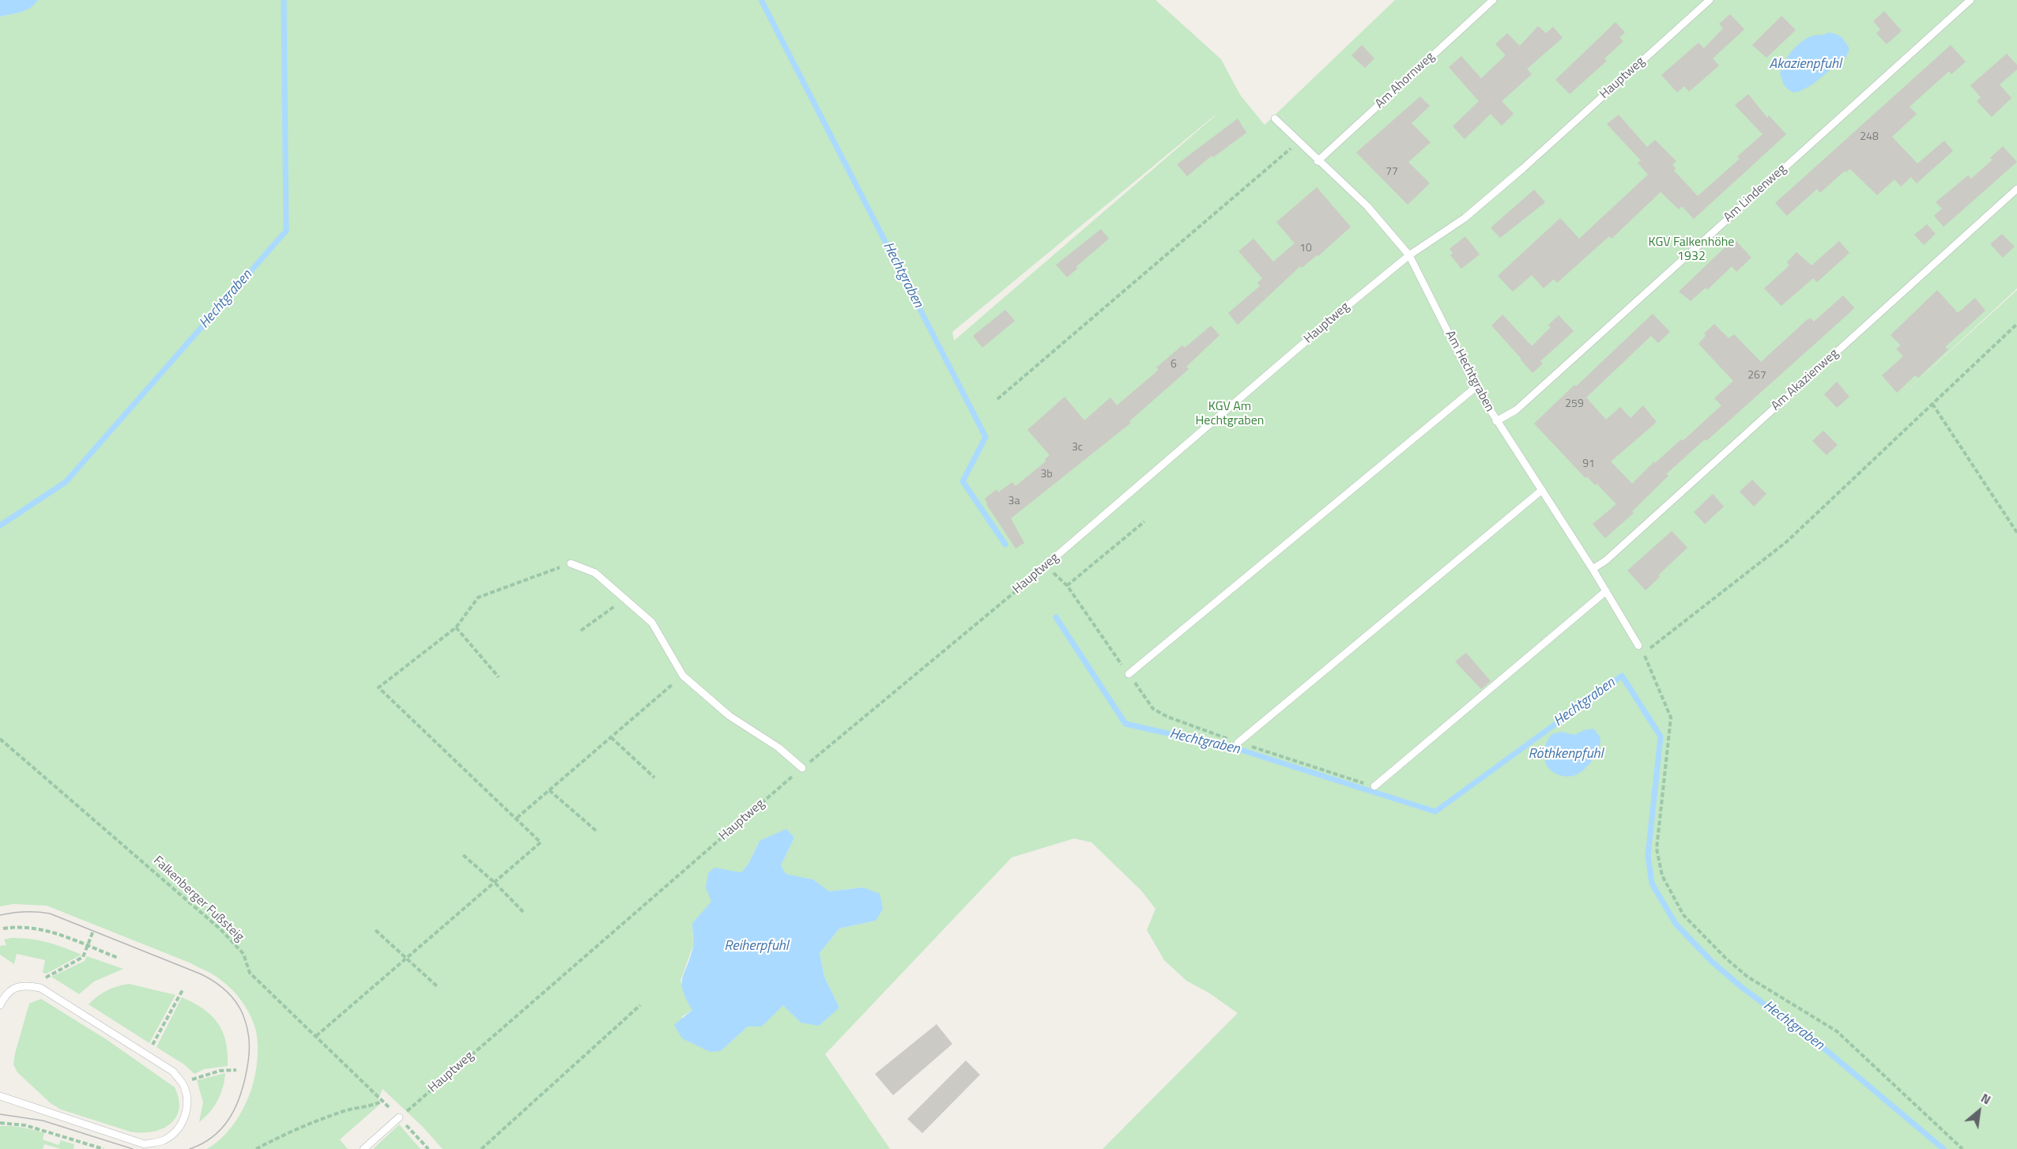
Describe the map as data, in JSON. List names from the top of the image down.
{
  "streets": {
    "lane": [
      "Hauptweg",
      "Am Ahornweg",
      "Am Lindenweg",
      "Am Hechtgraben",
      "Am Akazienweg"
    ],
    "path": ["Falkenberger Fußsteig"]
  },
  "crossings": [
    ["Hauptweg", "Am Hechtgraben"],
    ["Hauptweg", "Falkenberger Fußsteig"],
    ["Am Ahornweg", "Am Hechtgraben"],
    ["Am Lindenweg", "Am Hechtgraben"],
    ["Am Hechtgraben", "Am Akazienweg"]
  ],
  "water": [
    "Akazienpfuhl",
    "Hechtgraben",
    "Röthkenpfuhl",
    "Reiherpfuhl"
  ],
  "parks": ["KGV Falkenhöhe 1932", "KGV Am Hechtgraben"],
  "house_numbers": [
    "248",
    "77",
    "10",
    "6",
    "267",
    "259",
    "3c",
    "91",
    "3b",
    "3a"
  ],
  "north": "top right"
}
